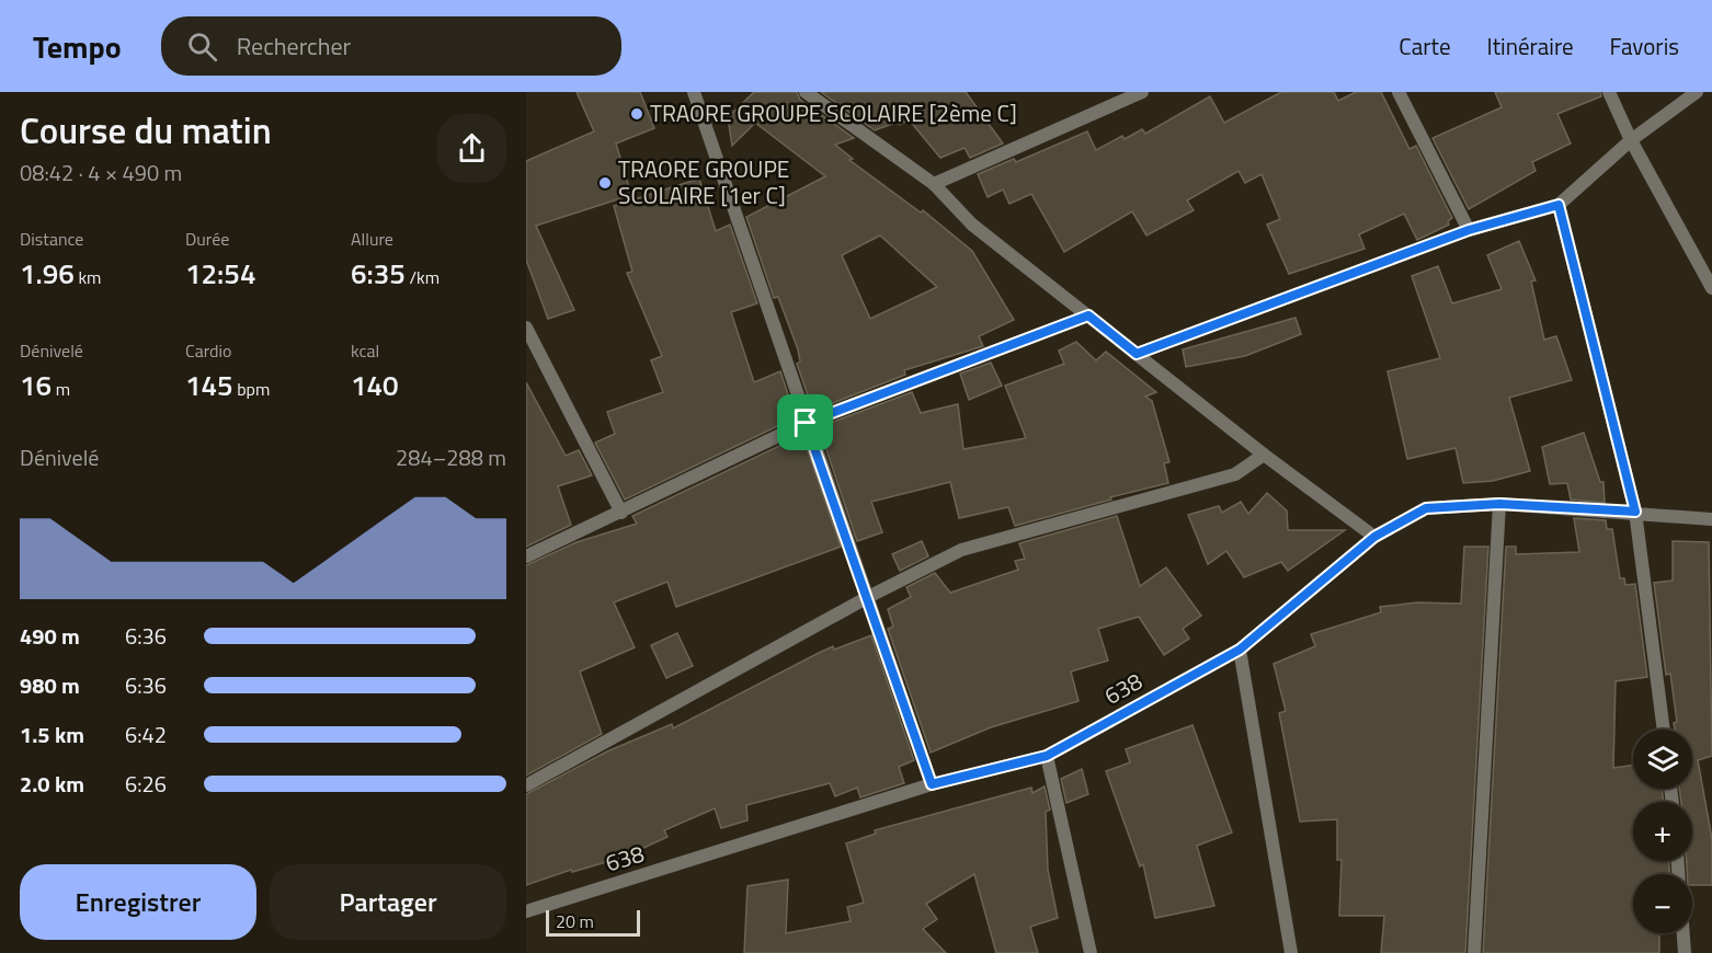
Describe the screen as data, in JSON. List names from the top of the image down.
{
  "streets": {
    "street": ["638"]
  },
  "places": ["TRAORE GROUPE SCOLAIRE [2ème C]", "TRAORE GROUPE SCOLAIRE [1er C]"],
  "scale_bar": "20 m",
  "page": {
    "header": "Tempo",
    "search": "Rechercher",
    "nav": ["Carte", "Itinéraire", "Favoris"],
    "heading": ["Course du matin", "08:42 · 4 × 490 m"],
    "stats": [
      ["Distance", "1.96 km"],
      ["Durée", "12:54"],
      ["Allure", "6:35 /km"],
      ["Dénivelé", "16 m"],
      ["Cardio", "145 bpm"],
      ["kcal", "140"]
    ],
    "chart": ["Dénivelé", "284–288 m"],
    "list": [
      {
        "name": "490 m",
        "note": "6:36"
      },
      {
        "name": "980 m",
        "note": "6:36"
      },
      {
        "name": "1.5 km",
        "note": "6:42"
      },
      {
        "name": "2.0 km",
        "note": "6:26"
      }
    ],
    "map_buttons": ["+", "−"],
    "buttons": ["Enregistrer", "Partager"],
    "scale": "20 m"
  }
}
